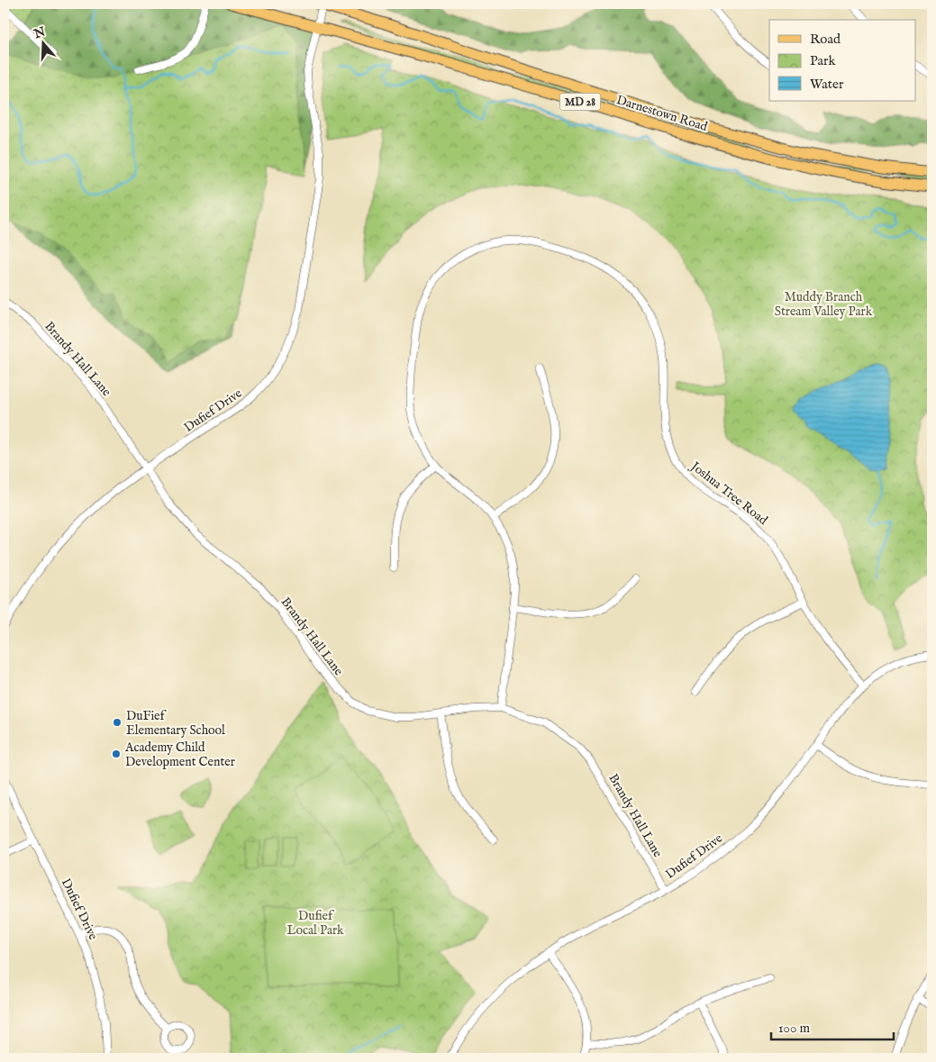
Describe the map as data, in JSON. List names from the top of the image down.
{
  "streets": {
    "main road": ["MD 28", "Darnestown Road"],
    "street": ["Brandy Hall Lane", "Dufief Drive", "Joshua Tree Road"]
  },
  "crossings": [
    ["Darnestown Road", "Dufief Drive"],
    ["Brandy Hall Lane", "Dufief Drive"],
    ["Brandy Hall Lane", "Joshua Tree Road"],
    ["Dufief Drive", "Joshua Tree Road"]
  ],
  "parks": ["Muddy Branch Stream Valley Park", "Dufief Local Park"],
  "places": ["DuFief Elementary School", "Academy Child Development Center"],
  "legend": ["Road", "Park", "Water"],
  "scale_bar": "100 m",
  "north": "top"
}
